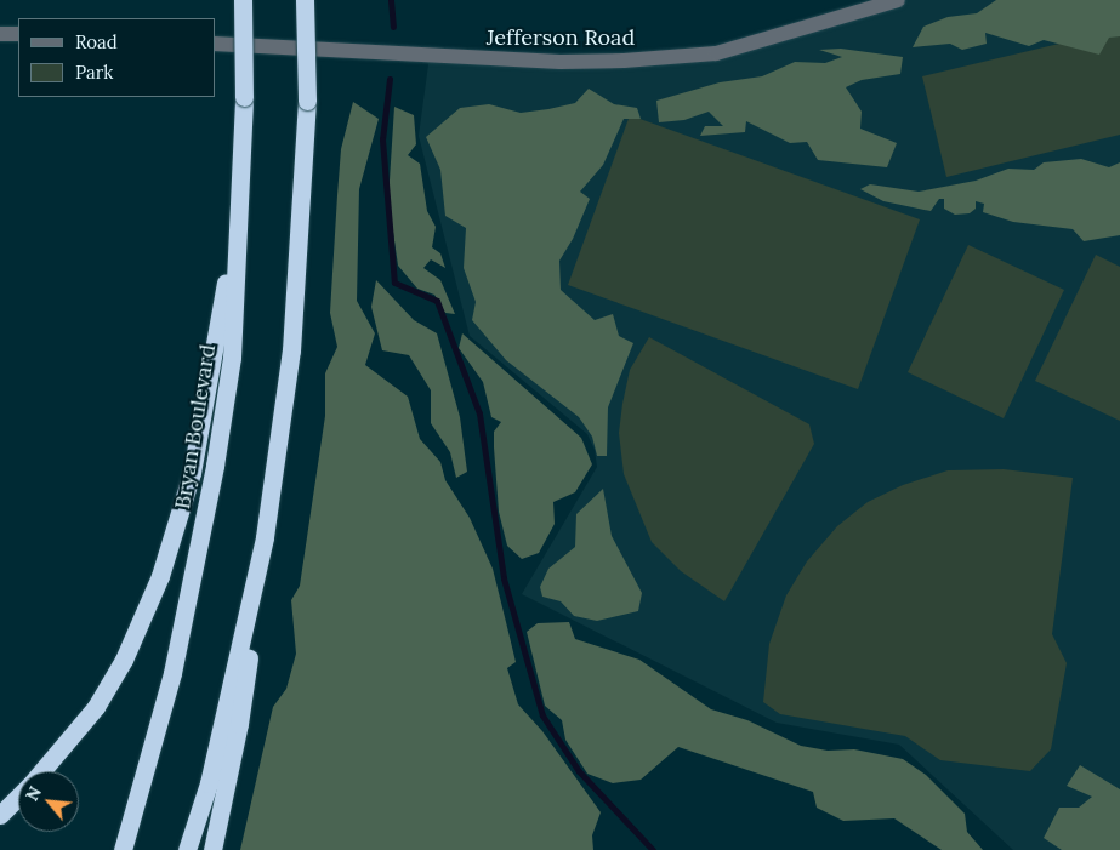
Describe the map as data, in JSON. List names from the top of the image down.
{
  "streets": {
    "highway": ["Bryan Boulevard"],
    "street": ["Jefferson Road"]
  },
  "legend": ["Road", "Park"],
  "north": "top left"
}
